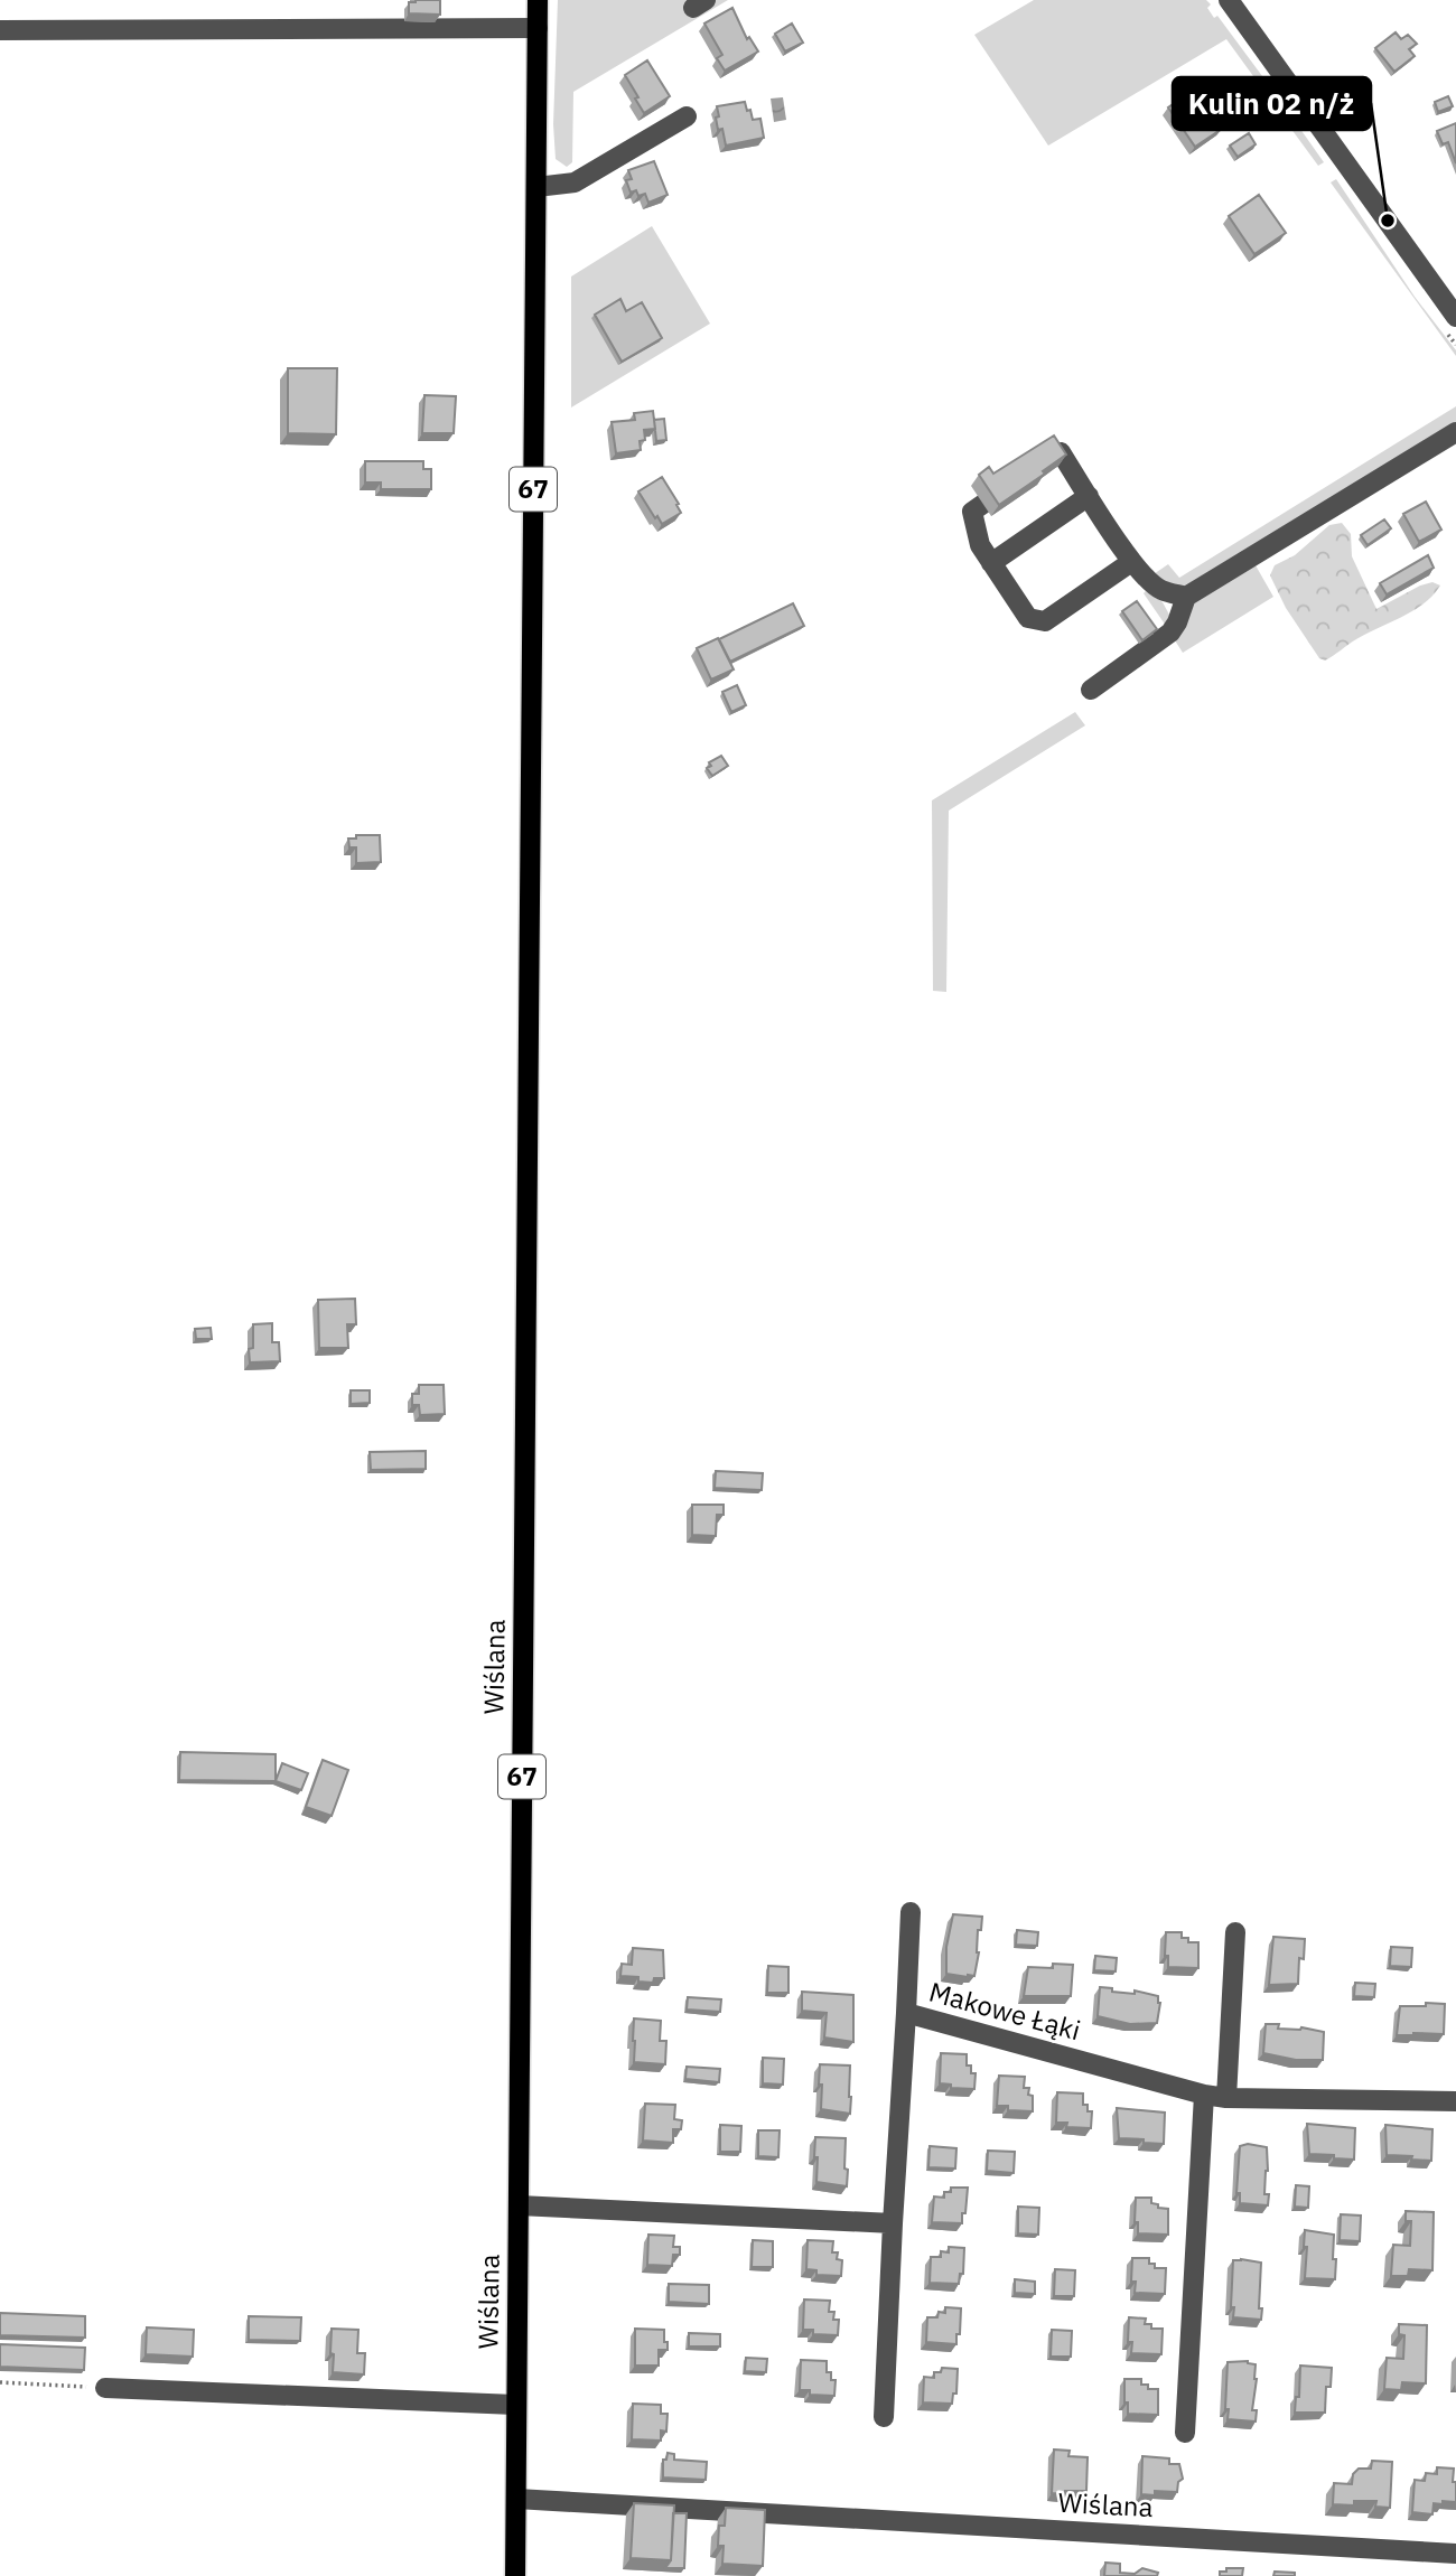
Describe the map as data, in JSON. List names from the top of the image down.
{
  "streets": {
    "main road": ["67", "Wiślana"],
    "street": ["Makowe Łąki"]
  },
  "crossings": [
    ["67", "Wiślana"]
  ],
  "places": ["Kulin 02 n/ż"]
}
